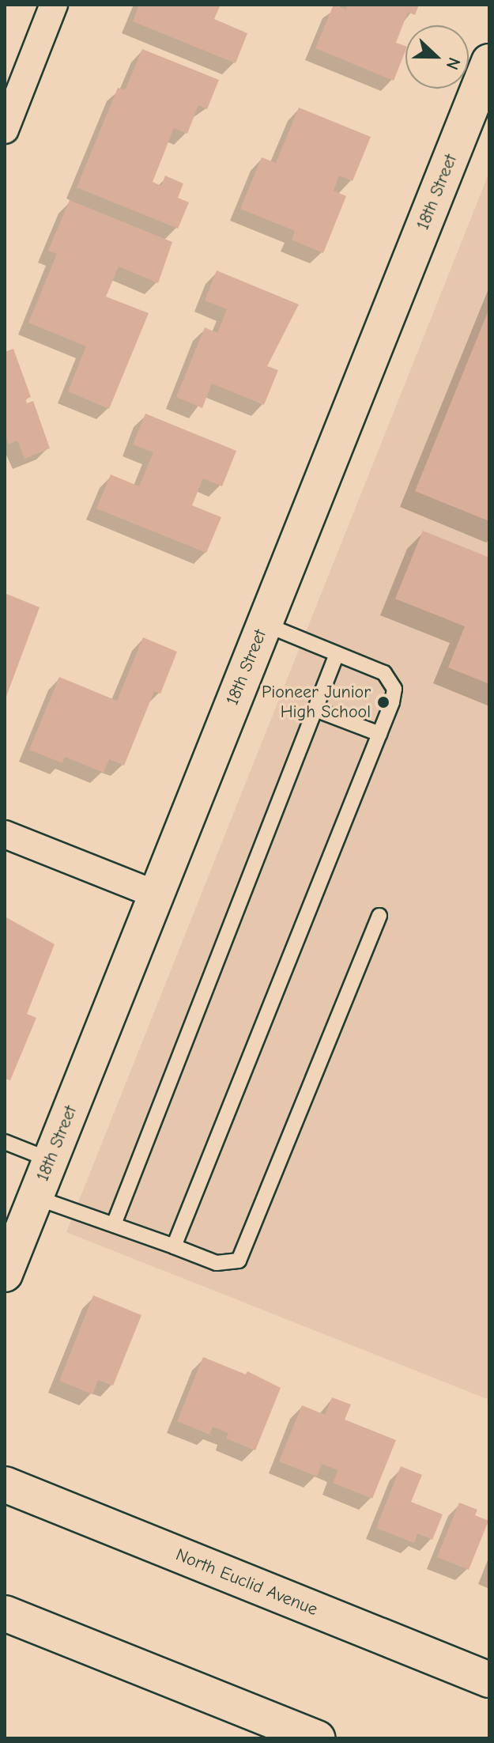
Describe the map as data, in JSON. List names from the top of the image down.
{
  "streets": {
    "main road": ["18th Street", "North Euclid Avenue"]
  },
  "places": ["Pioneer Junior High School"],
  "north": "right"
}
